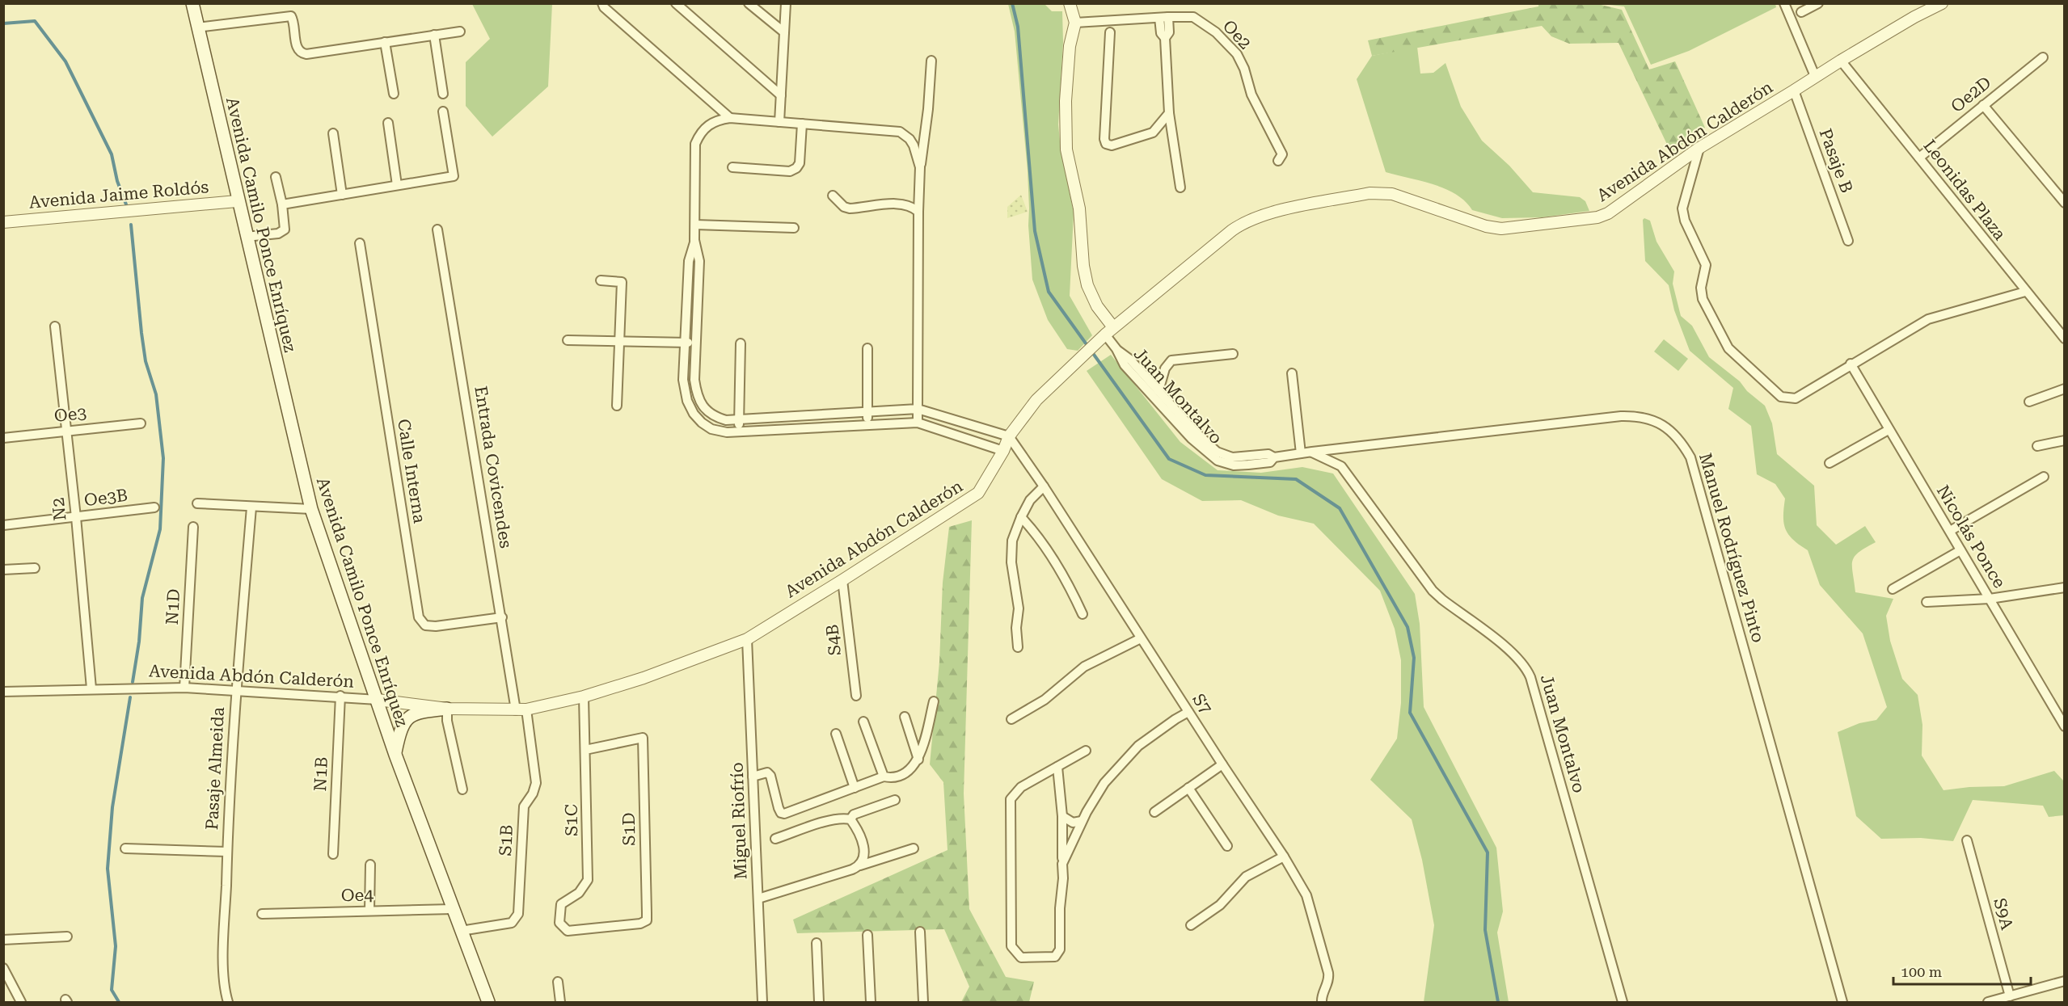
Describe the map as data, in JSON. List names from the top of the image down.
{
  "streets": {
    "main road": ["Avenida Camilo Ponce Enríquez"],
    "street": [
      "Oe2",
      "Oe2D",
      "Avenida Abdón Calderón",
      "Pasaje B",
      "Leonidas Plaza",
      "Avenida Jaime Roldós",
      "Juan Montalvo",
      "Oe3",
      "Entrada Covicendes",
      "Calle Interna",
      "Oe3B",
      "N2",
      "Nicolás Ponce",
      "Manuel Rodríguez Pinto",
      "N1D",
      "S4B",
      "S7",
      "Pasaje Almeida",
      "N1B",
      "S1C",
      "Miguel Riofrío",
      "S1D",
      "S1B",
      "Oe4",
      "S9A"
    ]
  },
  "crossings": [
    ["Oe2D", "Leonidas Plaza"],
    ["Avenida Abdón Calderón", "Pasaje B"],
    ["Avenida Abdón Calderón", "Leonidas Plaza"],
    ["Avenida Abdón Calderón", "Avenida Camilo Ponce Enríquez"],
    ["Avenida Abdón Calderón", "Juan Montalvo"],
    ["Avenida Abdón Calderón", "Entrada Covicendes"],
    ["Avenida Abdón Calderón", "N2"],
    ["Avenida Abdón Calderón", "N1D"],
    ["Avenida Abdón Calderón", "S4B"],
    ["Avenida Abdón Calderón", "S7"],
    ["Avenida Abdón Calderón", "Pasaje Almeida"],
    ["Avenida Abdón Calderón", "N1B"],
    ["Avenida Abdón Calderón", "S1C"],
    ["Avenida Abdón Calderón", "Miguel Riofrío"],
    ["Avenida Abdón Calderón", "S1B"],
    ["Avenida Jaime Roldós", "Avenida Camilo Ponce Enríquez"],
    ["Avenida Camilo Ponce Enríquez", "S1B"],
    ["Avenida Camilo Ponce Enríquez", "Oe4"],
    ["Juan Montalvo", "Manuel Rodríguez Pinto"],
    ["Oe3", "N2"],
    ["Entrada Covicendes", "Calle Interna"],
    ["Entrada Covicendes", "S1B"],
    ["Oe3B", "N2"],
    ["S1C", "S1D"]
  ],
  "scale_bar": "100 m"
}
